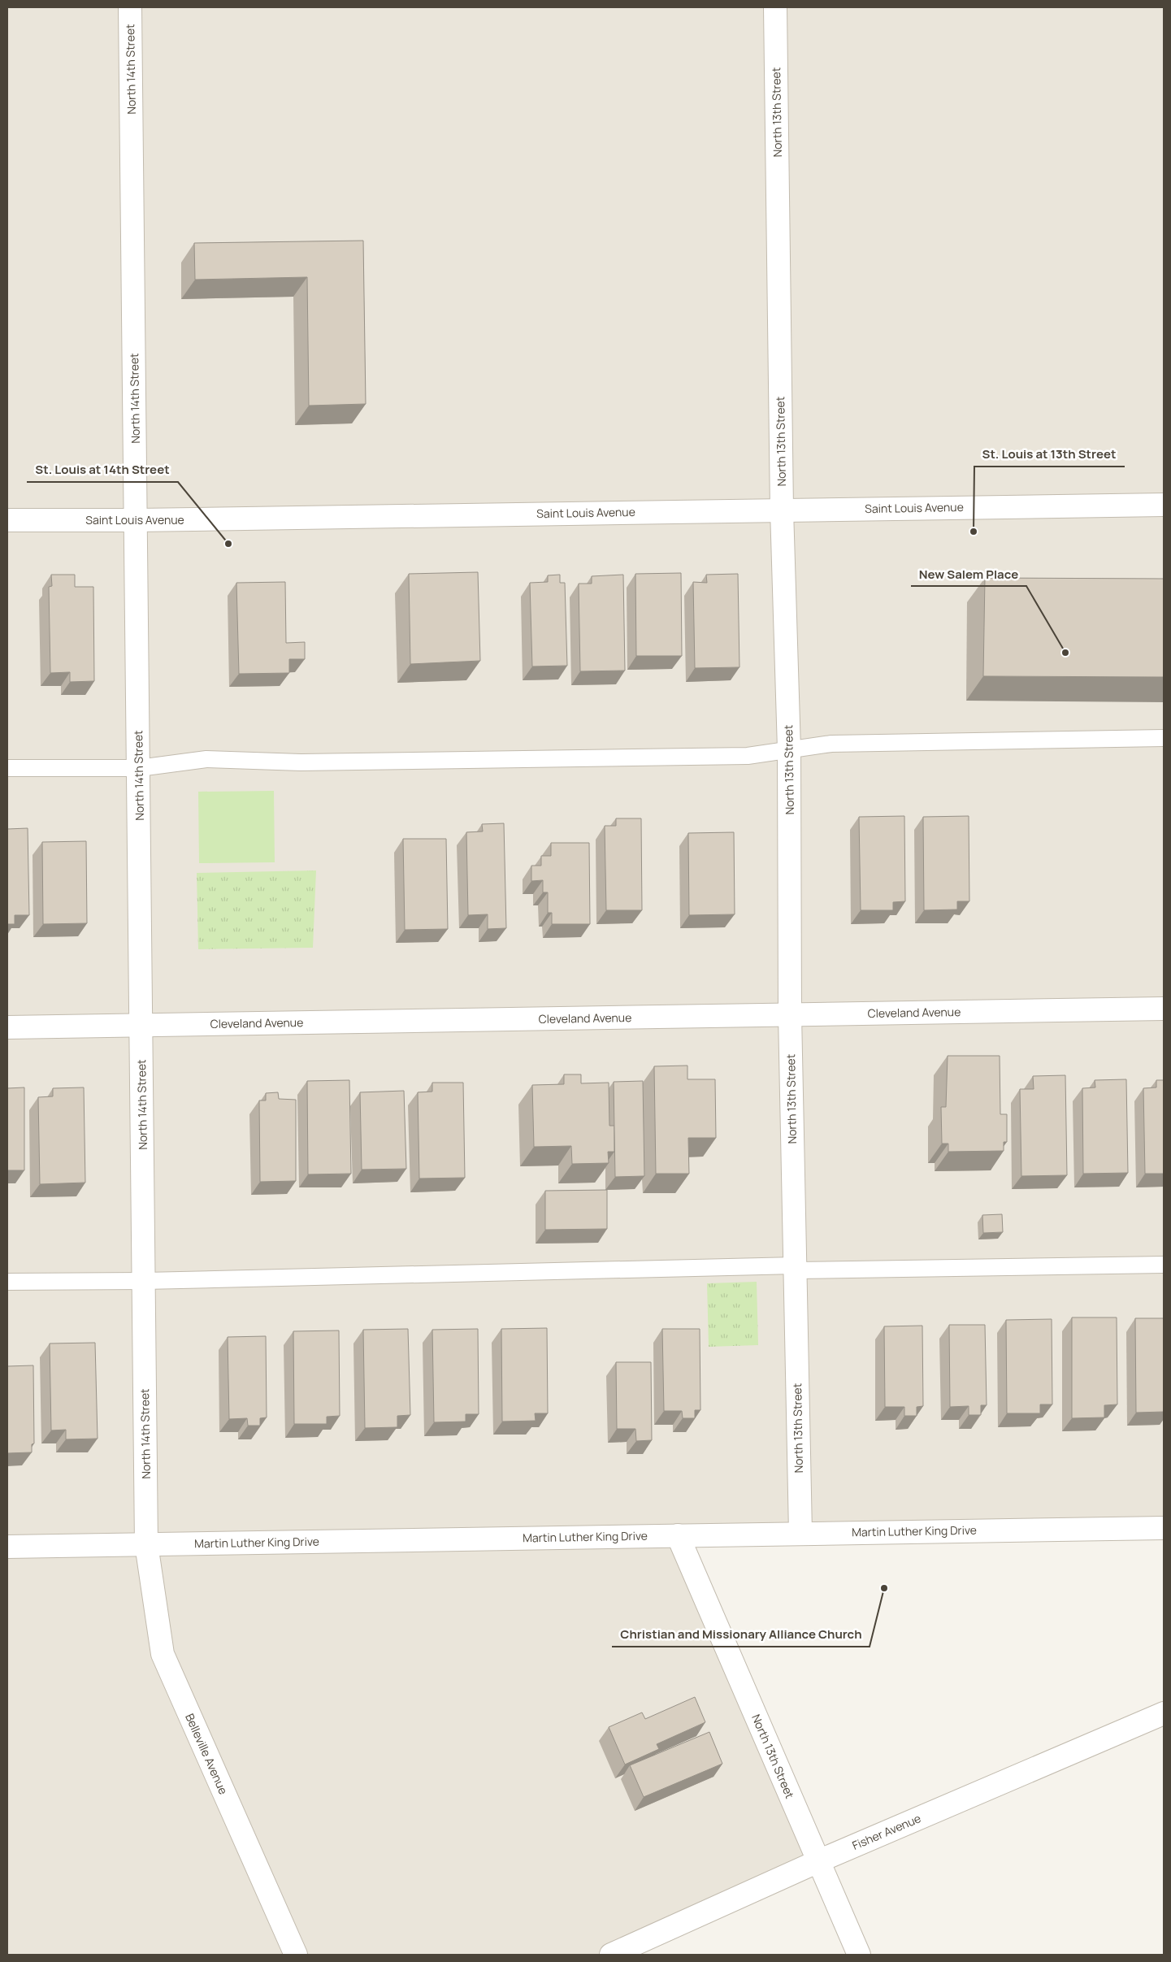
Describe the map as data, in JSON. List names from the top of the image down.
{
  "streets": {
    "street": [
      "North 14th Street",
      "North 13th Street",
      "Saint Louis Avenue",
      "Cleveland Avenue",
      "Martin Luther King Drive",
      "Belleville Avenue",
      "Fisher Avenue"
    ]
  },
  "crossings": [
    ["North 14th Street", "Saint Louis Avenue"],
    ["North 14th Street", "Cleveland Avenue"],
    ["North 14th Street", "Martin Luther King Drive"],
    ["North 14th Street", "Belleville Avenue"],
    ["North 13th Street", "Saint Louis Avenue"],
    ["North 13th Street", "Cleveland Avenue"],
    ["North 13th Street", "Martin Luther King Drive"],
    ["North 13th Street", "Fisher Avenue"],
    ["Martin Luther King Drive", "Belleville Avenue"]
  ],
  "places": [
    "St. Louis at 13th Street",
    "St. Louis at 14th Street",
    "New Salem Place",
    "Christian and Missionary Alliance Church"
  ]
}
